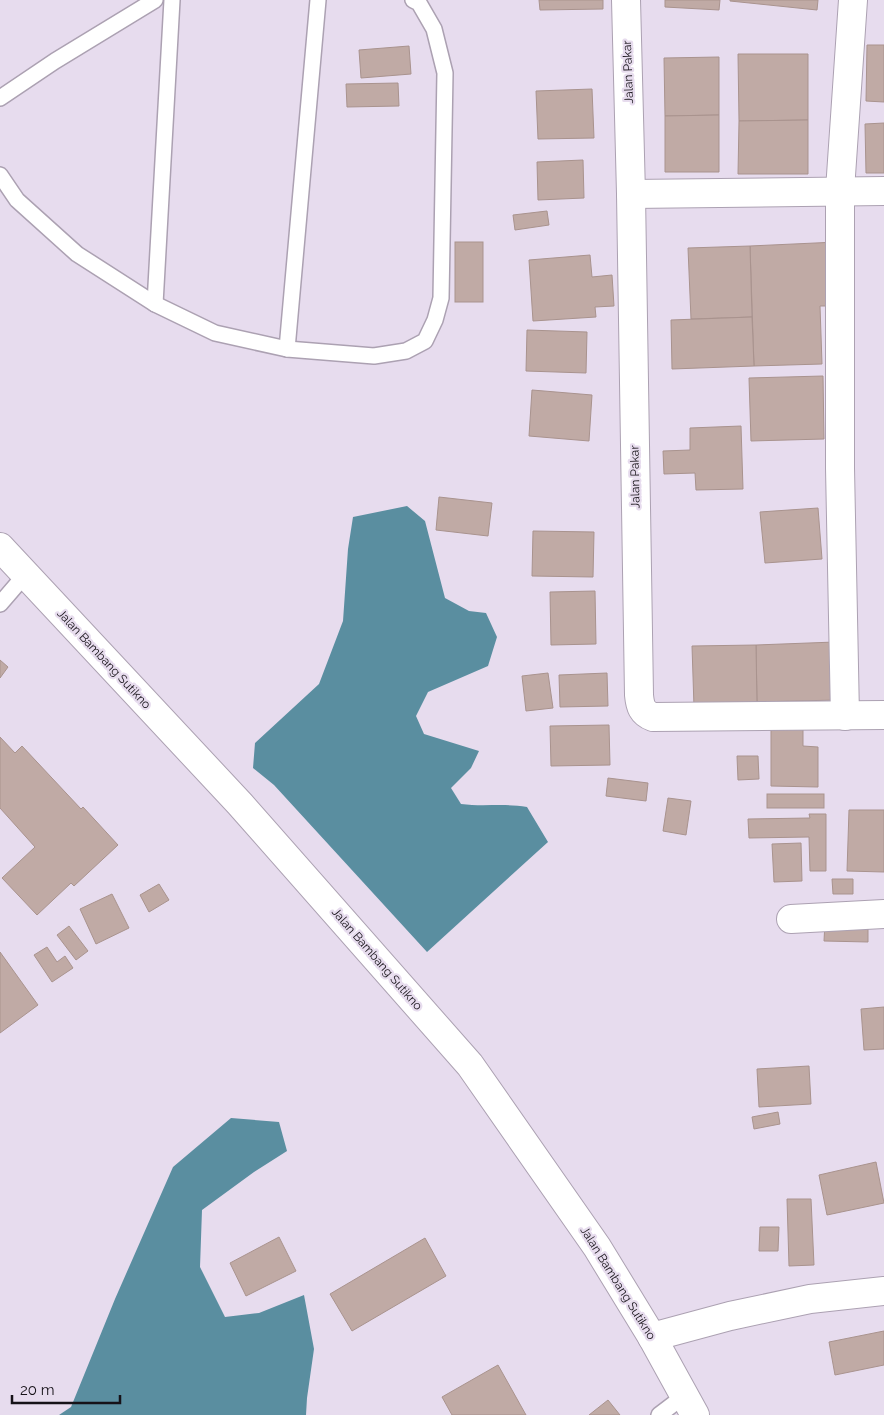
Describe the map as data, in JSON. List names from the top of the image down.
{
  "streets": {
    "street": ["Jalan Pakar", "Jalan Bambang Sutikno"]
  },
  "scale_bar": "20 m"
}
